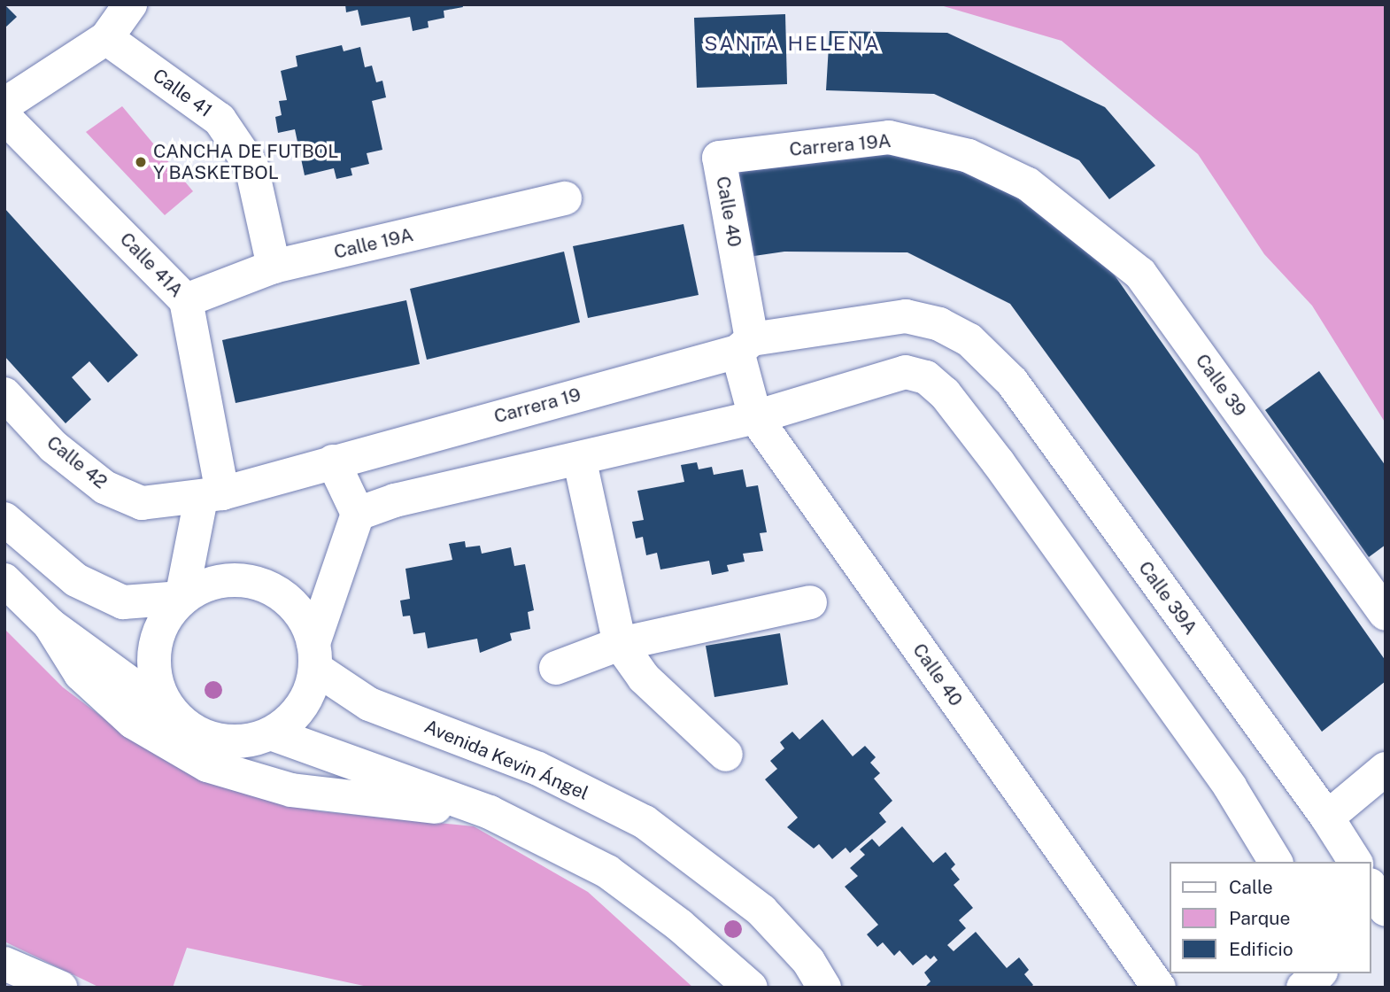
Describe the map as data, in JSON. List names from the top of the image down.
{
  "streets": {
    "street": [
      "Calle 41",
      "Carrera 19A",
      "Calle 40",
      "Calle 19A",
      "Calle 41A",
      "Calle 39",
      "Carrera 19",
      "Calle 42",
      "Calle 39A",
      "Avenida Kevin Ángel"
    ]
  },
  "crossings": [
    ["Calle 41", "Calle 19A"],
    ["Carrera 19A", "Calle 40"],
    ["Carrera 19A", "Calle 39"],
    ["Calle 40", "Carrera 19"],
    ["Calle 19A", "Calle 41A"],
    ["Calle 41A", "Carrera 19"],
    ["Calle 41A", "Calle 42"],
    ["Carrera 19", "Calle 42"],
    ["Carrera 19", "Calle 39A"]
  ],
  "districts": ["SANTA HELENA"],
  "places": ["CANCHA DE FUTBOL Y BASKETBOL"],
  "legend": ["Calle", "Parque", "Edificio"]
}
